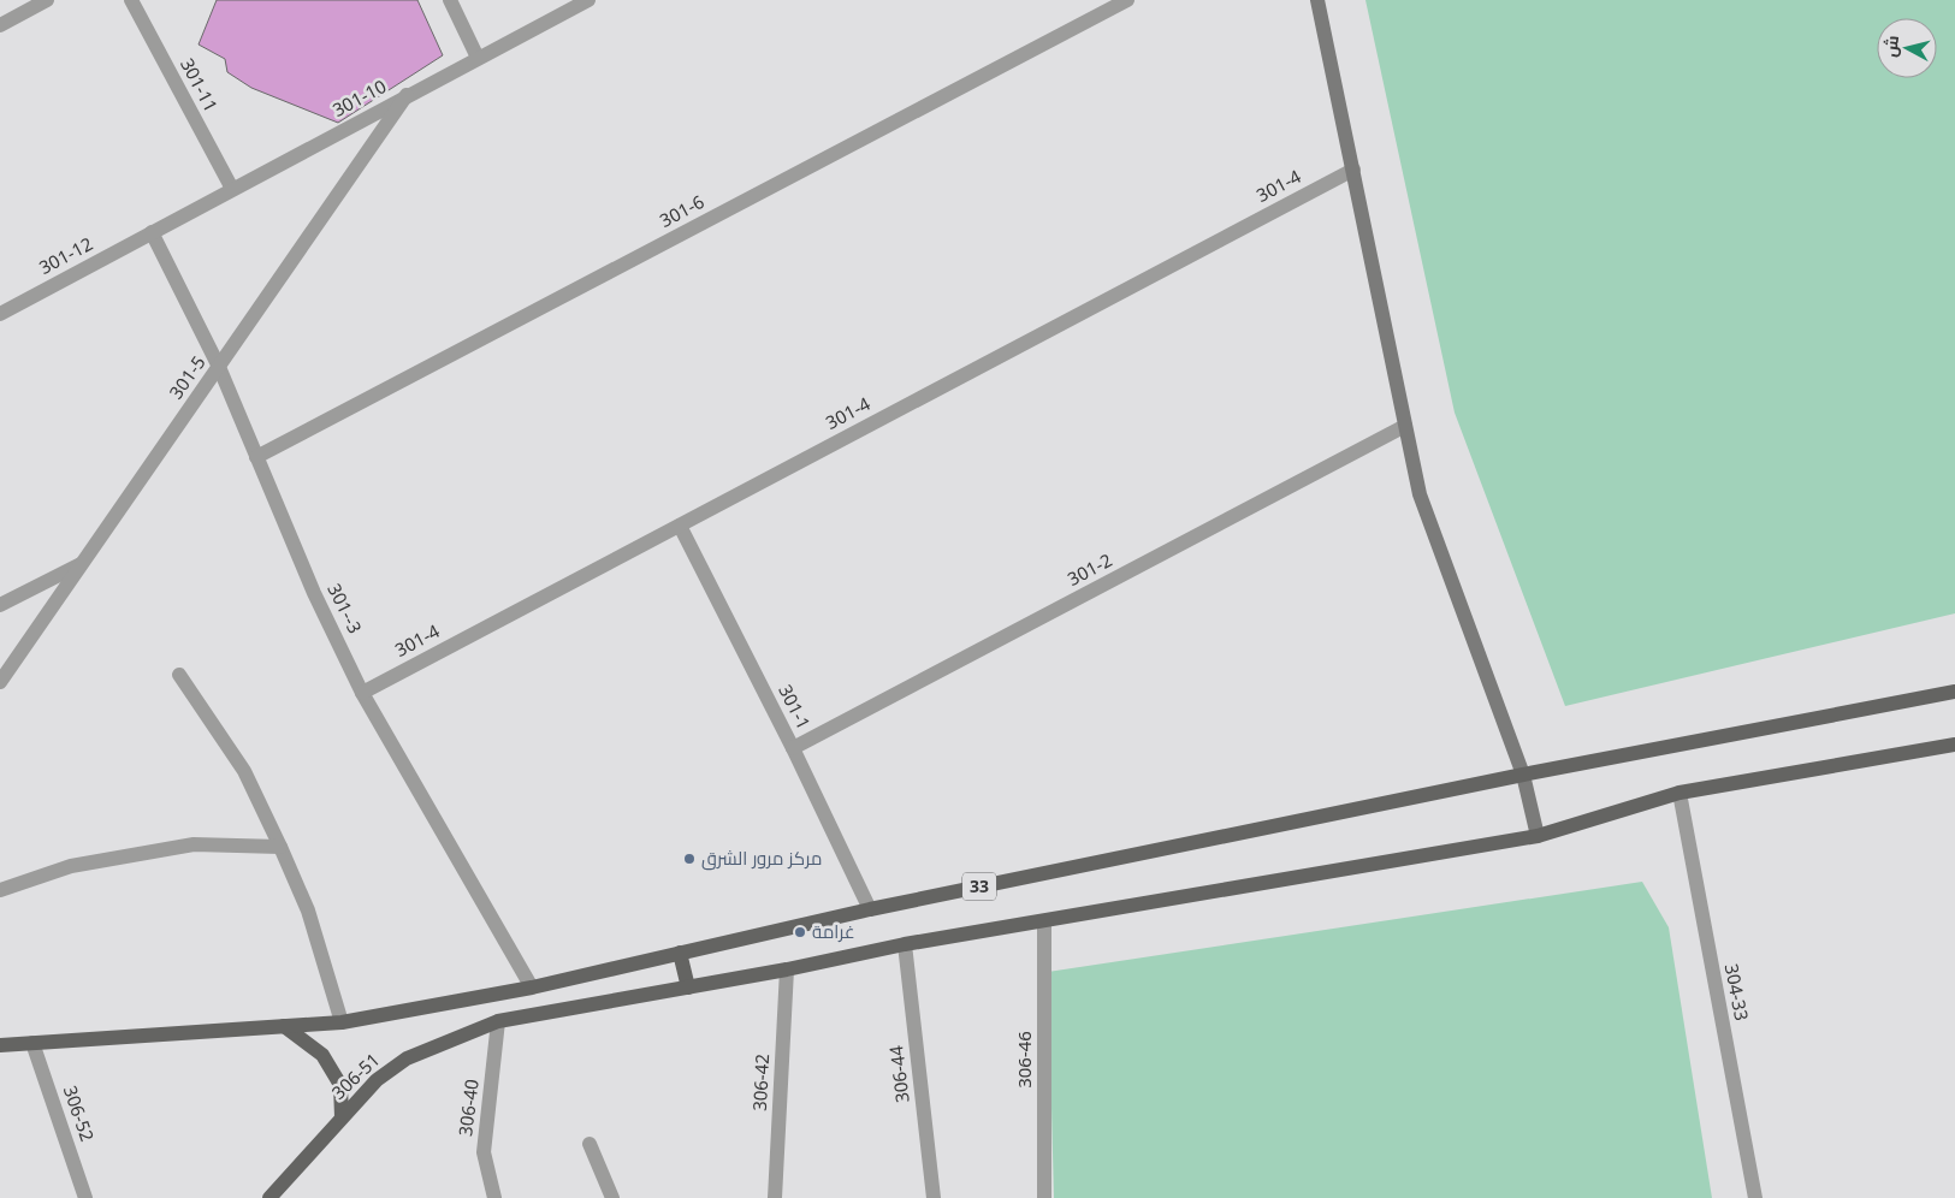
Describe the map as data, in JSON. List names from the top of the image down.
{
  "streets": {
    "main road": ["33", "306-51"],
    "street": [
      "301-11",
      "301-10",
      "301-4",
      "301-6",
      "301-12",
      "301-5",
      "301-2",
      "301--3",
      "301-1",
      "304-33",
      "306-46",
      "306-44",
      "306-42",
      "306-40",
      "306-52"
    ]
  },
  "crossings": [
    ["301-11", "301-10"],
    ["301-10", "301-12"],
    ["301-10", "301-5"],
    ["301-10", "301--3"],
    ["301-4", "301--3"],
    ["301-4", "301-1"],
    ["301-6", "301--3"],
    ["301-12", "301--3"],
    ["301-5", "301--3"],
    ["301-2", "301-1"],
    ["301--3", "33"],
    ["301-1", "33"],
    ["33", "306-52"],
    ["304-33", "306-51"],
    ["306-46", "306-51"],
    ["306-44", "306-51"],
    ["306-51", "306-42"],
    ["306-51", "306-40"]
  ],
  "places": ["مرکز مرور الشرق", "غرامة"],
  "north": "left"
}
